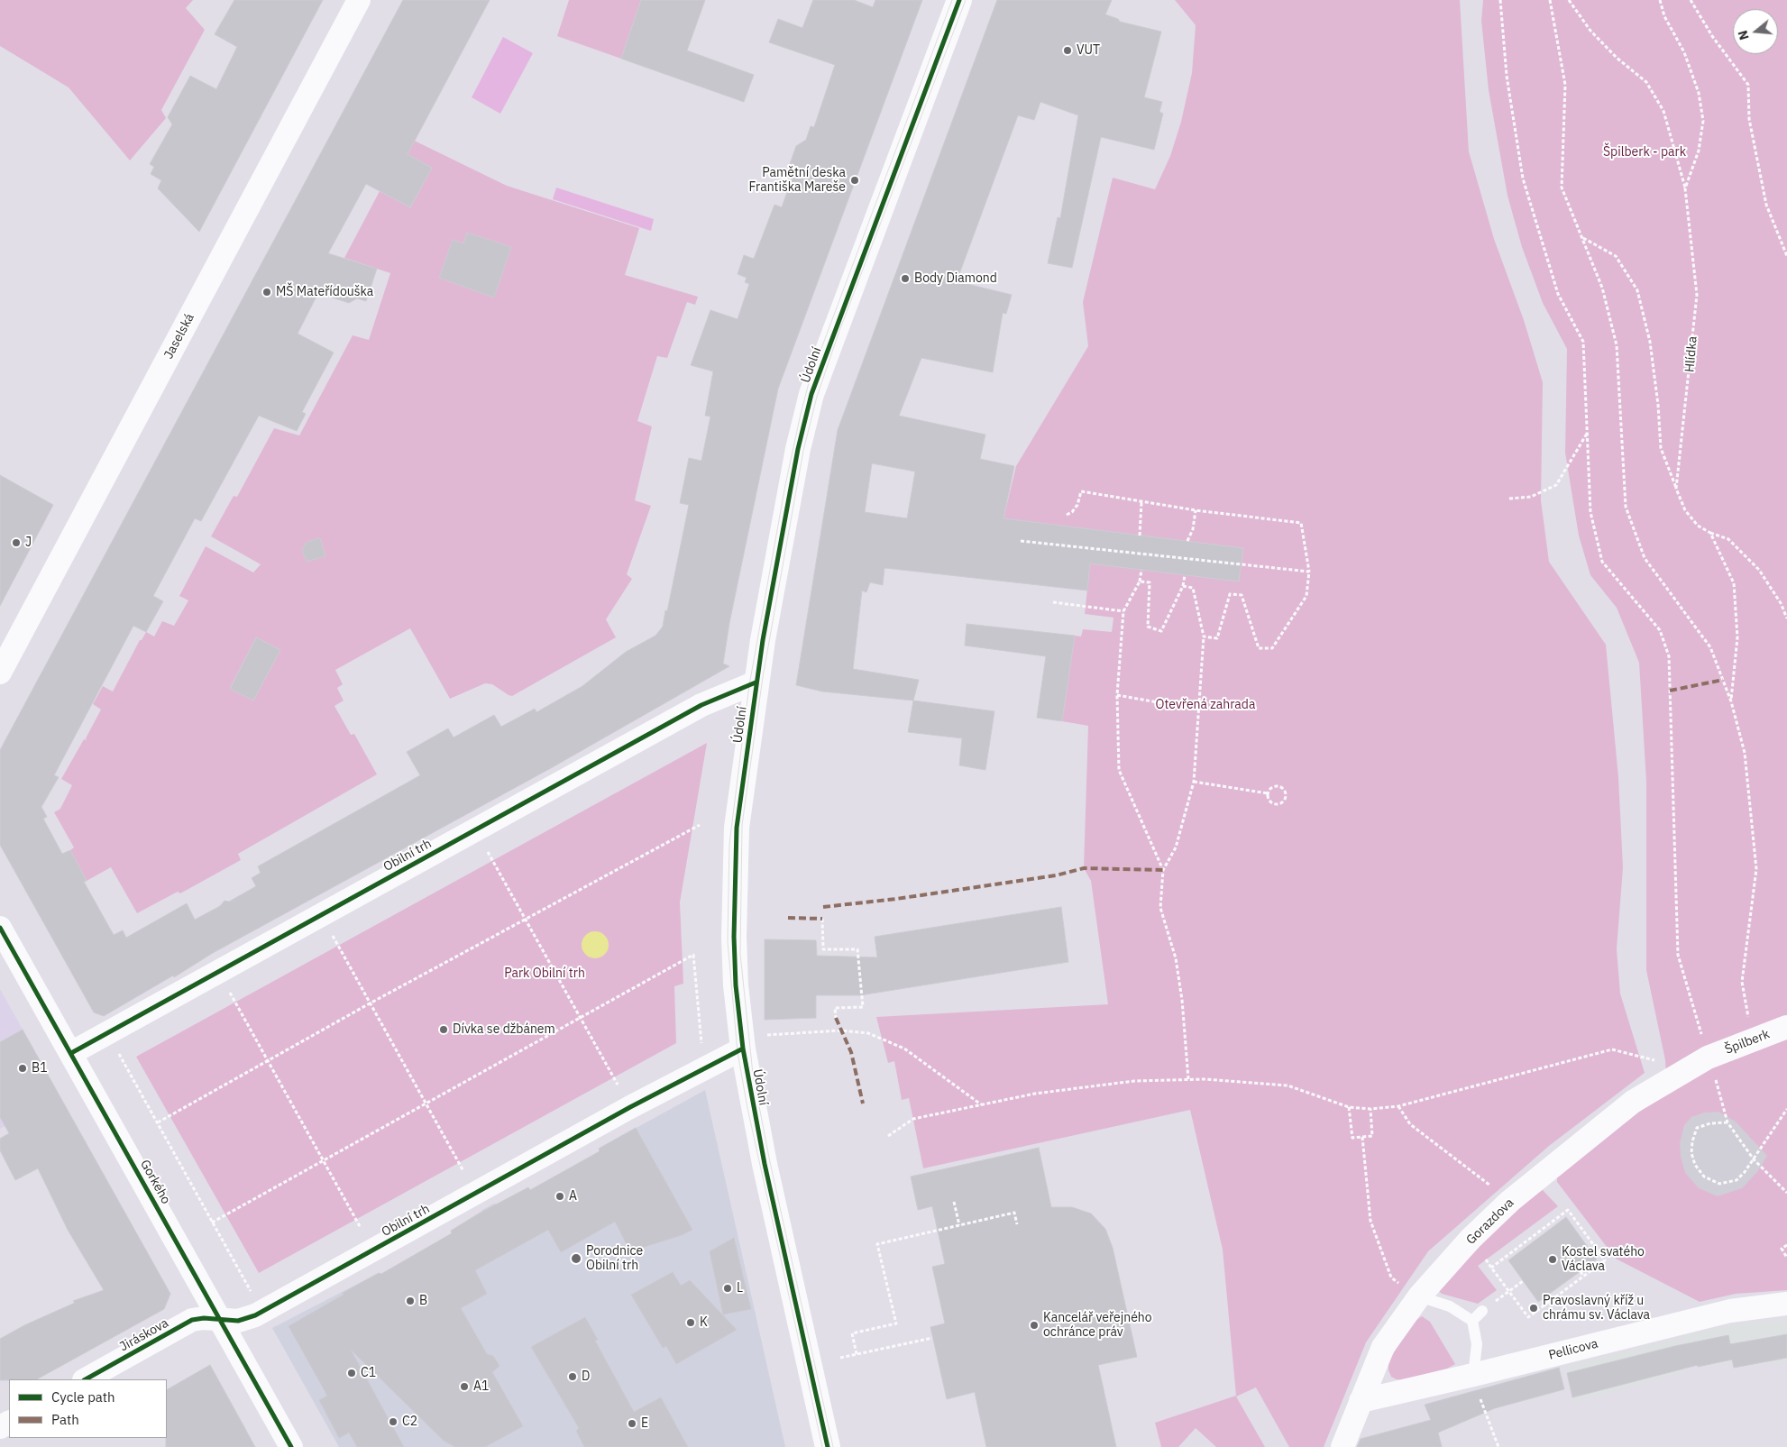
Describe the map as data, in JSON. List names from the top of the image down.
{
  "streets": {
    "street": [
      "Jaselská",
      "Údolní",
      "Obilní trh",
      "Špilberk",
      "Gorkého",
      "Gorazdova",
      "Jiráskova",
      "Pellicova"
    ],
    "path": ["Hlídka"]
  },
  "crossings": [
    ["Údolní", "Obilní trh"],
    ["Obilní trh", "Gorkého"],
    ["Obilní trh", "Jiráskova"],
    ["Špilberk", "Gorazdova"],
    ["Gorkého", "Jiráskova"],
    ["Gorazdova", "Pellicova"]
  ],
  "parks": ["Špilberk - park", "Otevřená zahrada", "Park Obilní trh"],
  "places": [
    "VUT",
    "Pamětní deska Františka Mareše",
    "Body Diamond",
    "MŠ Mateřídouška",
    "J",
    "Dívka se džbánem",
    "B1",
    "A",
    "Porodnice Obilní trh",
    "Kostel svatého Václava",
    "L",
    "B",
    "Pravoslavný kříž u chrámu sv. Václava",
    "K",
    "Kancelář veřejného ochránce práv",
    "C1",
    "D",
    "A1",
    "C2",
    "E"
  ],
  "legend": ["Cycle path", "Path"],
  "north": "left"
}
